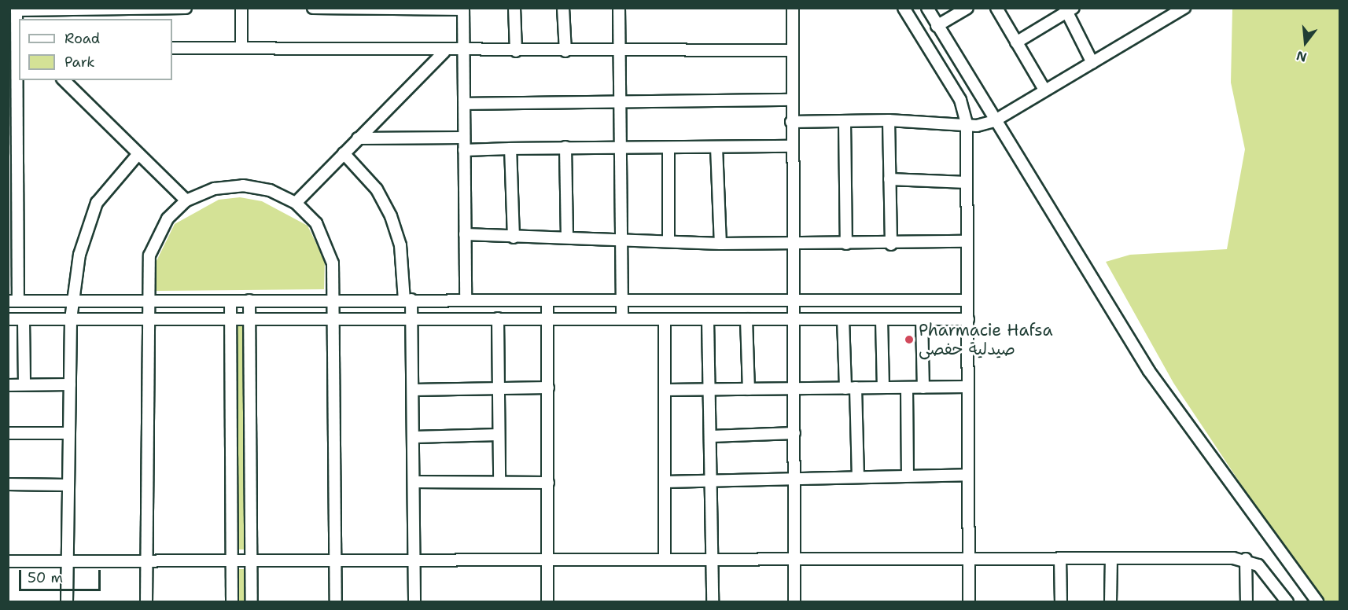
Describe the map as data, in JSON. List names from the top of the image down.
{
  "places": ["Pharmacie Hafsa صيدلية حفصى"],
  "legend": ["Road", "Park"],
  "scale_bar": "50 m",
  "north": "bottom"
}
